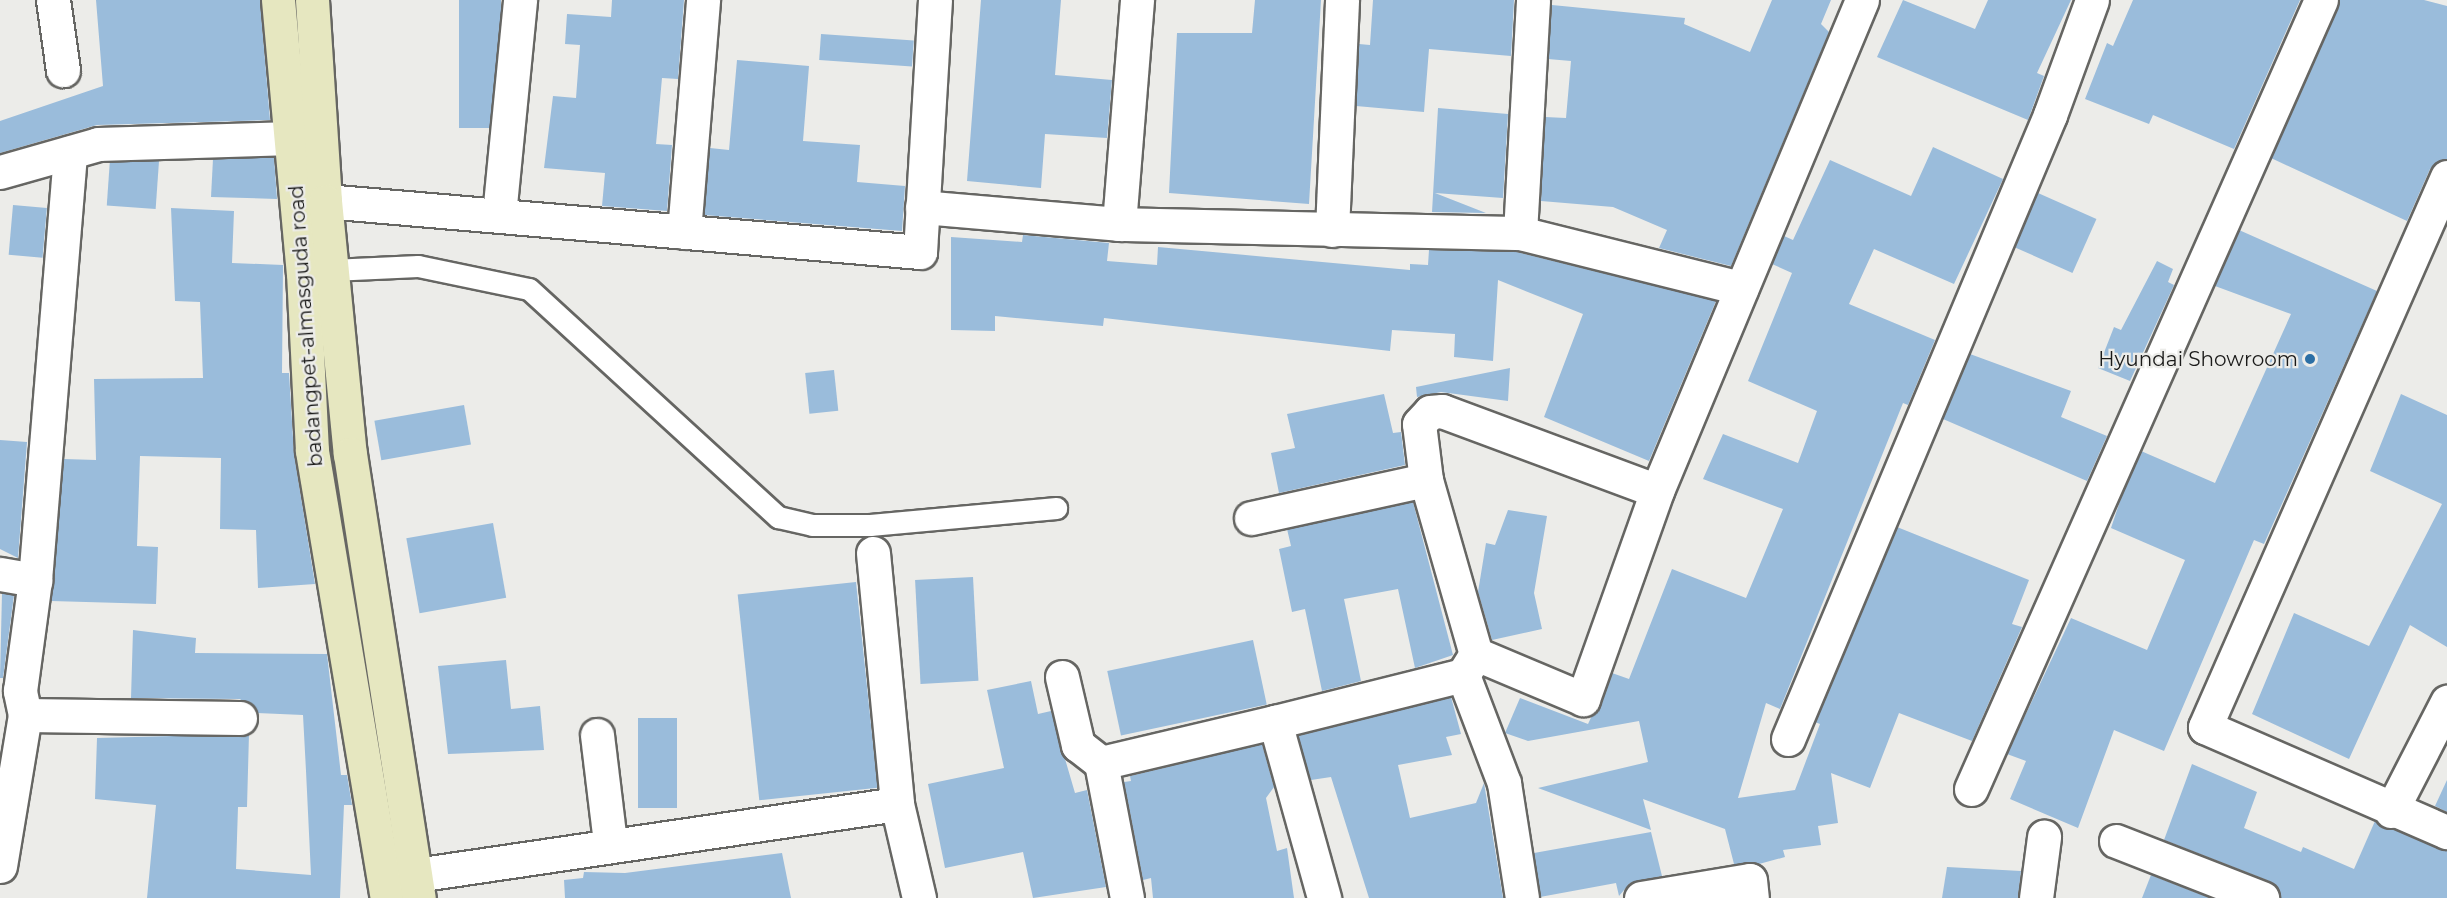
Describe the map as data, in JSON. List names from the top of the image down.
{
  "streets": {
    "street": ["badangpet-almasguda road"]
  },
  "places": ["Hyundai Showroom"]
}
